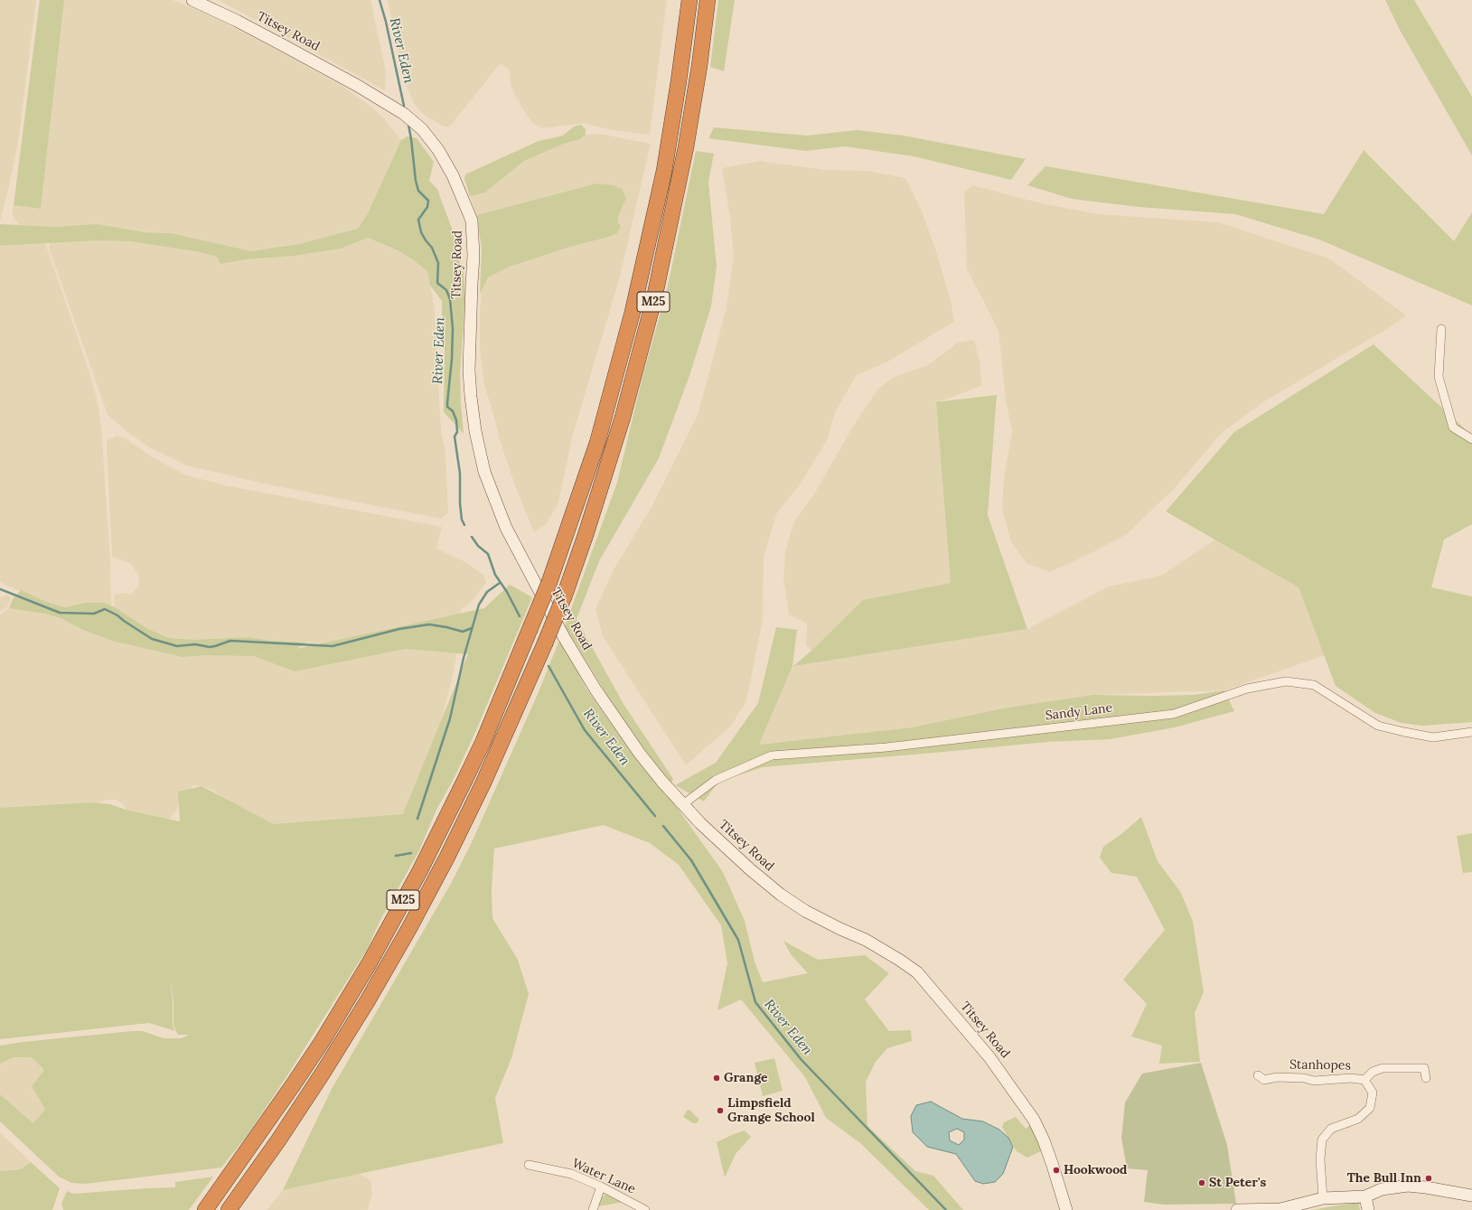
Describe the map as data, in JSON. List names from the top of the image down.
{
  "streets": {
    "highway": ["M25"],
    "main road": ["Titsey Road"],
    "street": ["Sandy Lane", "Stanhopes", "Water Lane"]
  },
  "crossings": [
    ["Titsey Road", "Sandy Lane"]
  ],
  "water": ["River Eden"],
  "places": [
    "Grange",
    "Limpsfield Grange School",
    "Hookwood",
    "The Bull Inn",
    "St Peter's"
  ]
}
